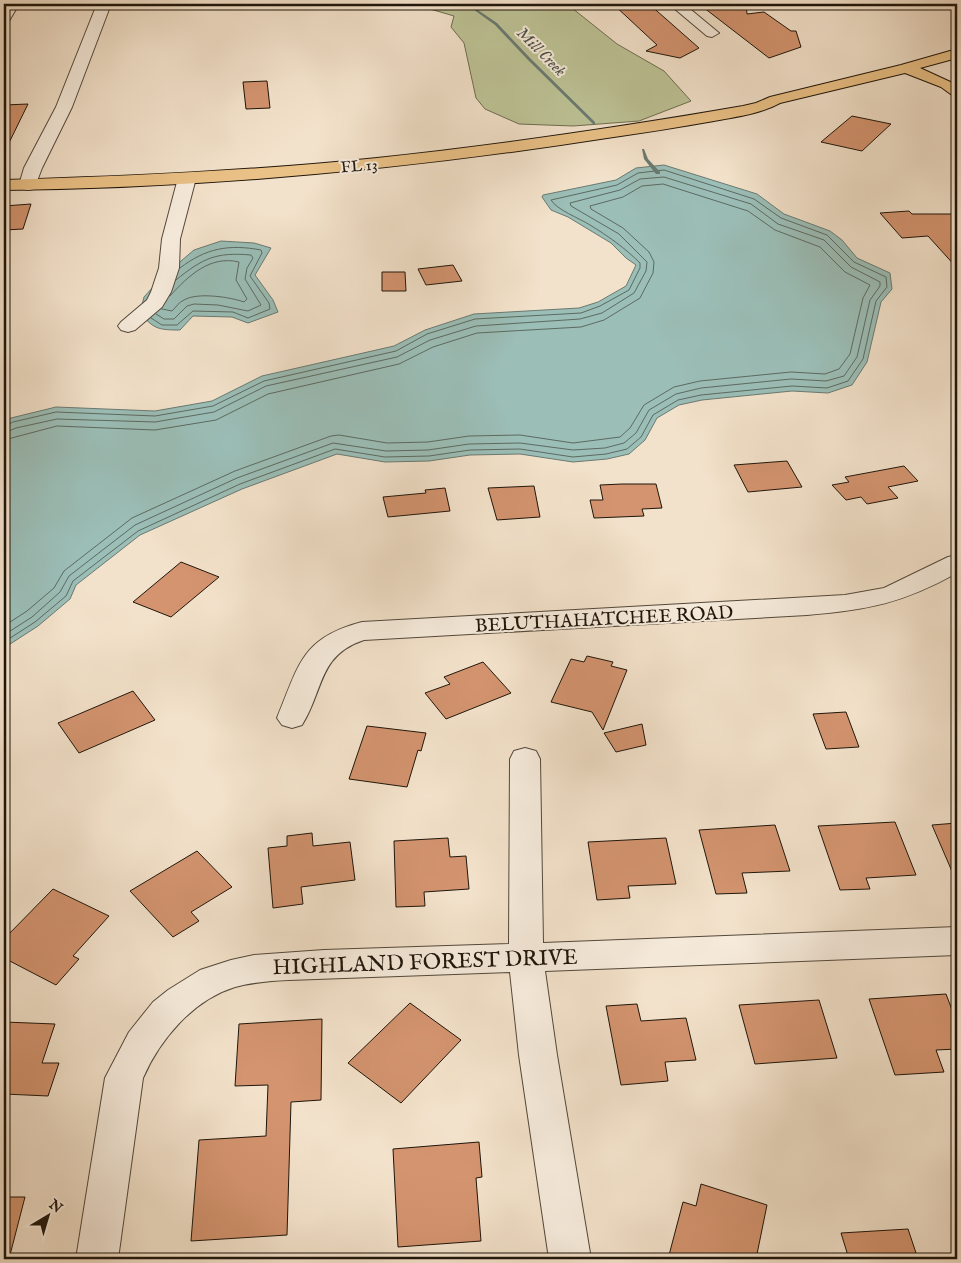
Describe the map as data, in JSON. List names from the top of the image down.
{
  "streets": {
    "main road": ["FL 13"],
    "street": ["BELUTHAHATCHEE ROAD", "HIGHLAND FOREST DRIVE"]
  },
  "water": ["Mill Creek"],
  "north": "top right"
}
